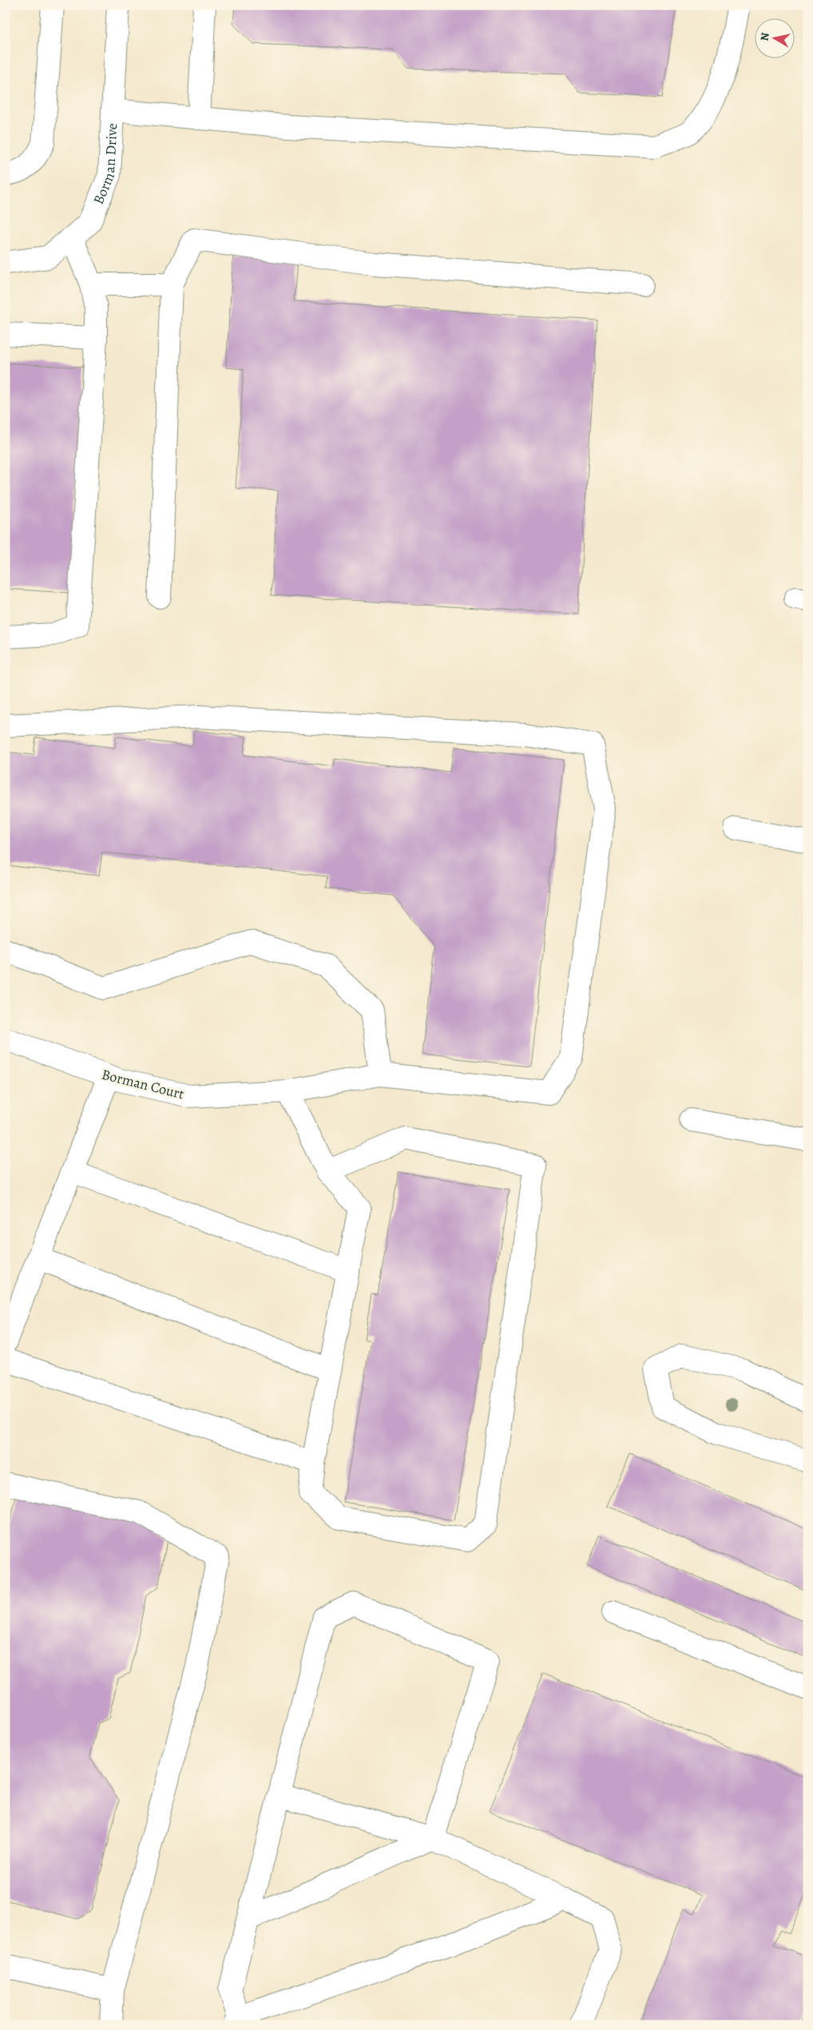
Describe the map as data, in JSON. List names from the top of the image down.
{
  "streets": {
    "street": ["Borman Drive", "Borman Court"]
  },
  "north": "left"
}
